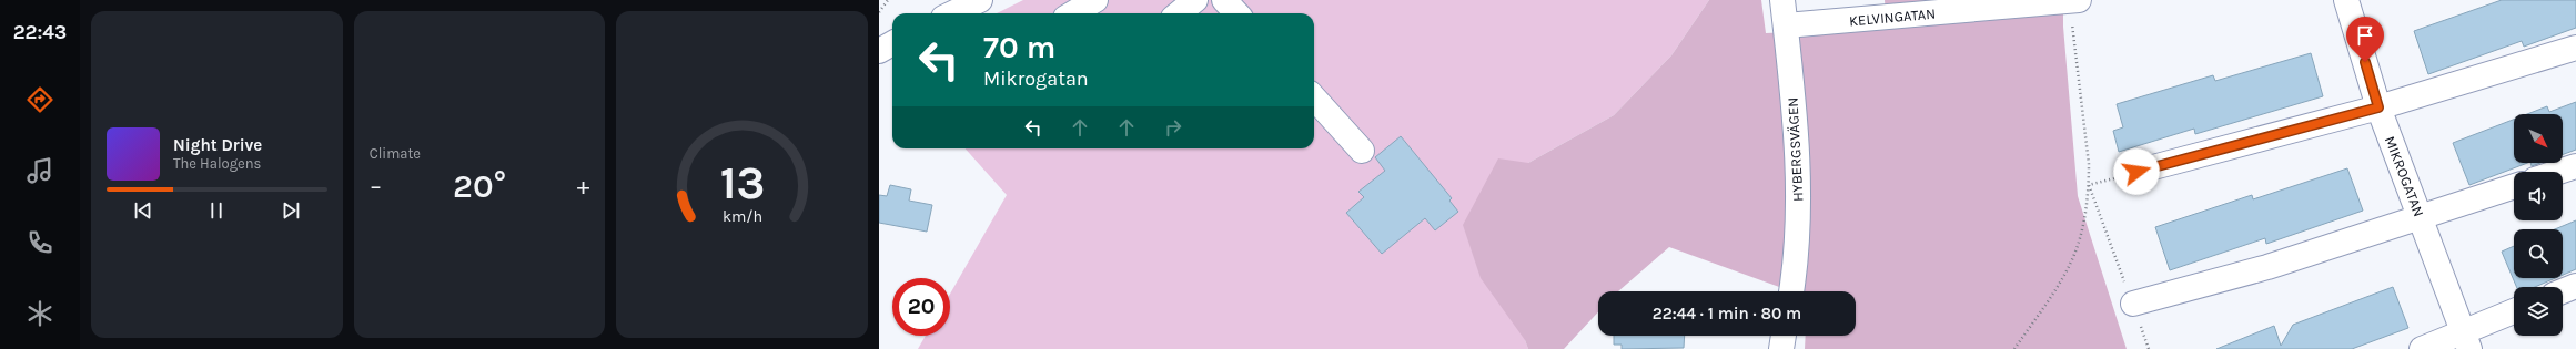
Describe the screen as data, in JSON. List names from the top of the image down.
{
  "streets": {
    "street": ["KELVINGATAN", "HYBERGSVÄGEN", "MIKROGATAN"]
  },
  "crossings": [
    ["KELVINGATAN", "HYBERGSVÄGEN"]
  ],
  "north": "bottom right",
  "page": {
    "tabs": "22:43",
    "tile": "Climate",
    "turn": ["70 m", "Mikrogatan"],
    "song": ["Night Drive", "The Halogens"],
    "heat": ["−", "20°", "+"],
    "limit": "20",
    "trip": "22:44 · 1 min · 80 m",
    "gauge": ["13", "km/h"]
  }
}
